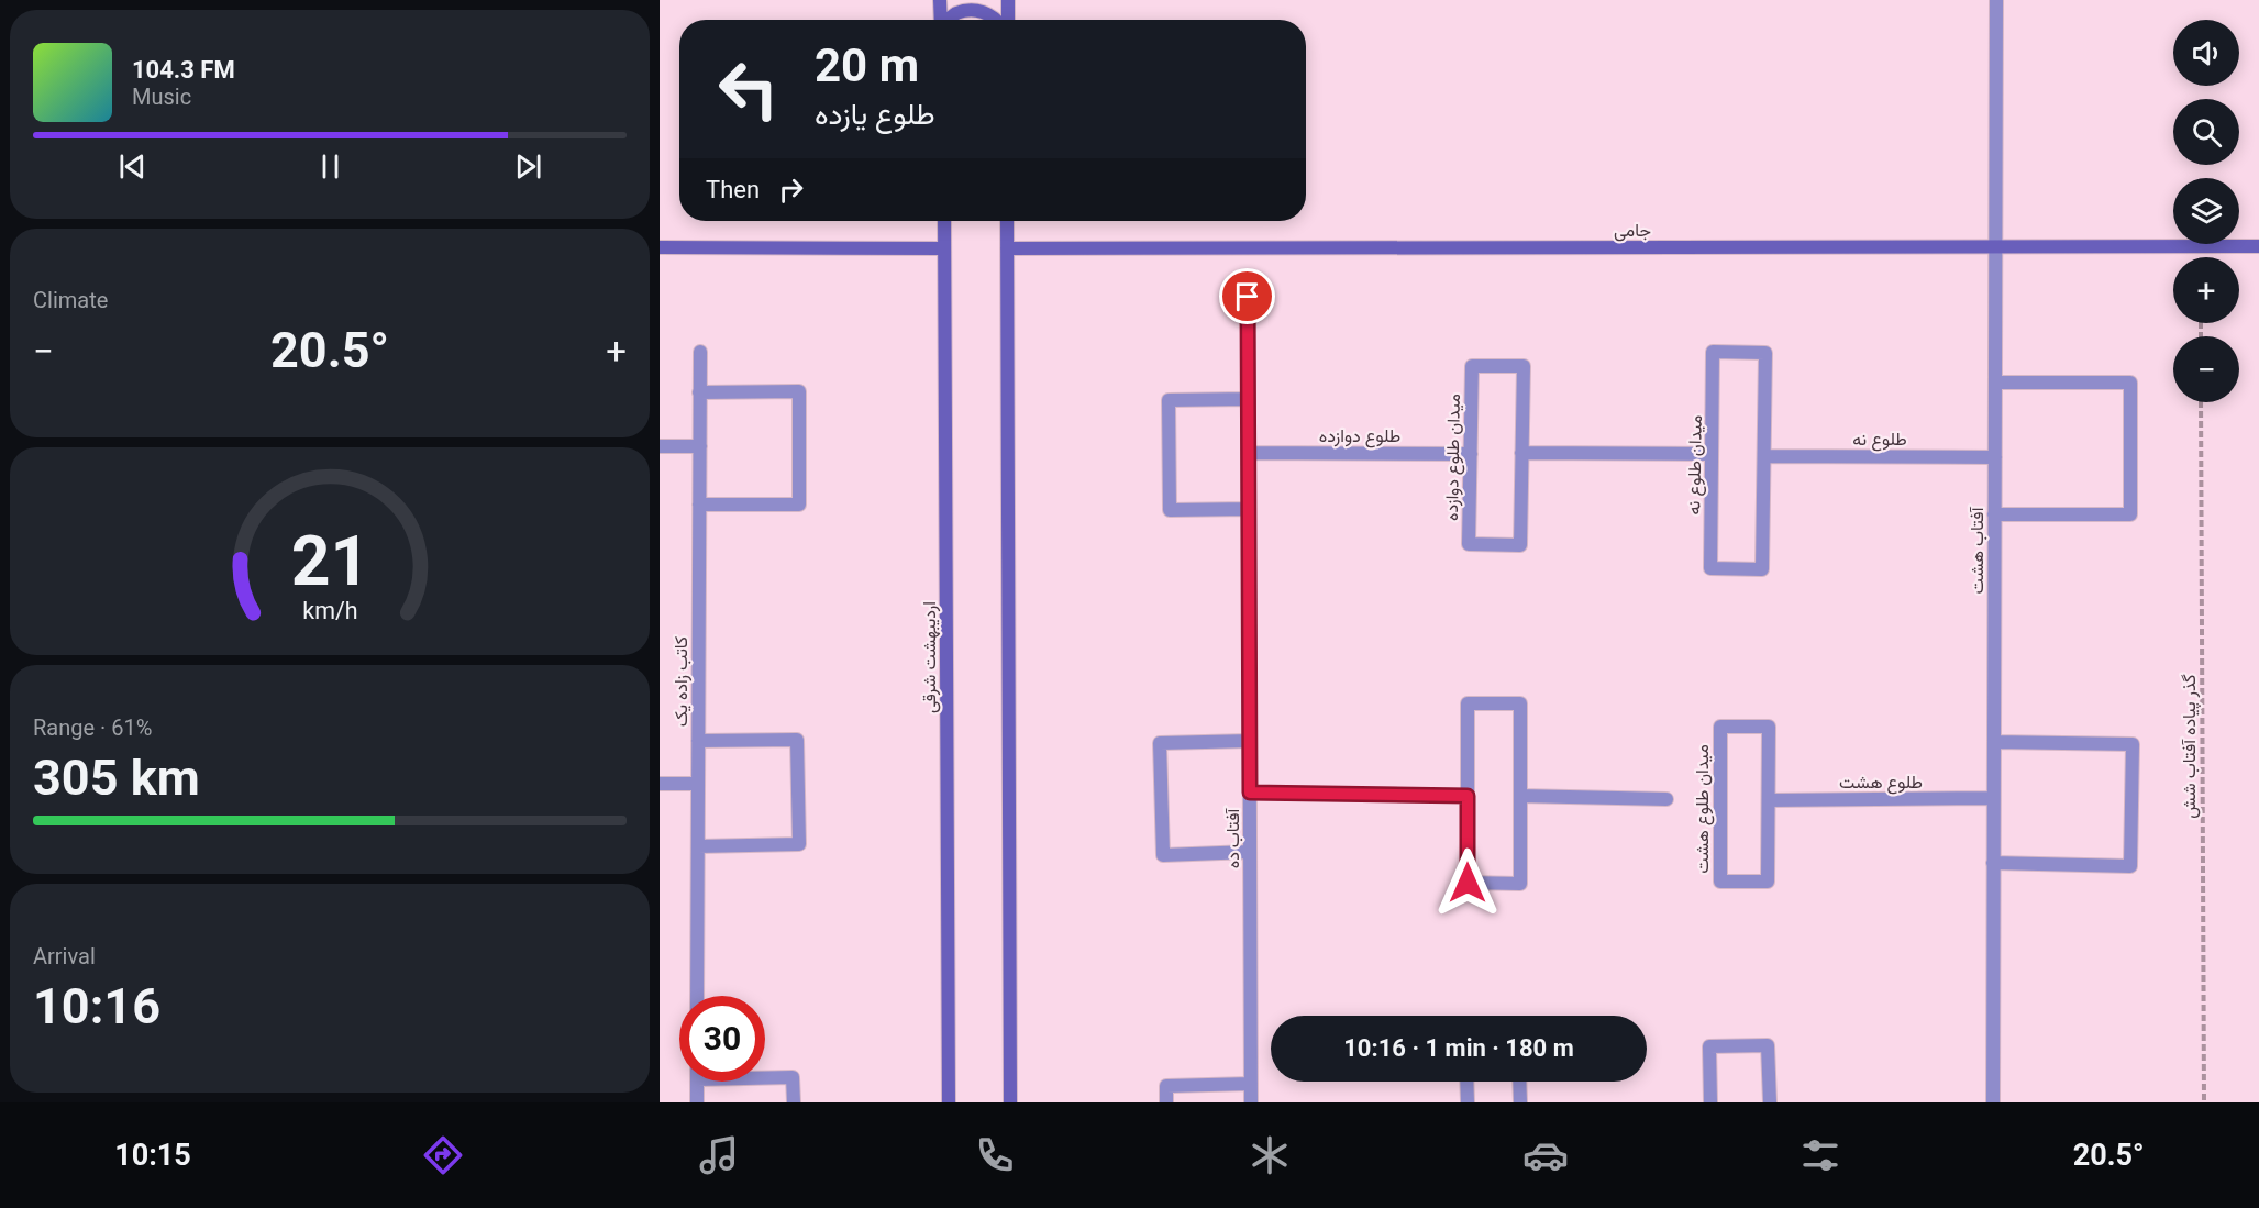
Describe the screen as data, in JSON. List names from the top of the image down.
{
  "streets": {
    "main road": ["جامی", "اردیبهشت شرقی"],
    "street": [
      "طلوع دوازده",
      "طلوع نه",
      "میدان طلوع دوازده",
      "میدان طلوع نه",
      "آفتاب هشت",
      "کاتب زاده یک",
      "طلوع هشت",
      "میدان طلوع هشت",
      "آفتاب ده"
    ],
    "path": ["گذر پیاده آفتاب شش"]
  },
  "crossings": [
    ["جامی", "آفتاب هشت"],
    ["طلوع دوازده", "میدان طلوع دوازده"],
    ["طلوع دوازده", "آفتاب ده"],
    ["طلوع نه", "میدان طلوع نه"],
    ["طلوع نه", "آفتاب هشت"],
    ["آفتاب هشت", "طلوع هشت"],
    ["طلوع هشت", "میدان طلوع هشت"]
  ],
  "page": {
    "map_buttons": ["+", "−"],
    "turn": ["20 m", "طلوع یازده"],
    "song": ["104.3 FM", "Music"],
    "then": "Then",
    "tile": [
      "Climate",
      ["Range · 61%", "305 km"],
      ["Arrival", "10:16"]
    ],
    "heat": ["−", "20.5°", "+"],
    "limit": "30",
    "trip": "10:16 · 1 min · 180 m",
    "tabs": ["10:15", "20.5°"],
    "gauge": ["21", "km/h"]
  }
}
